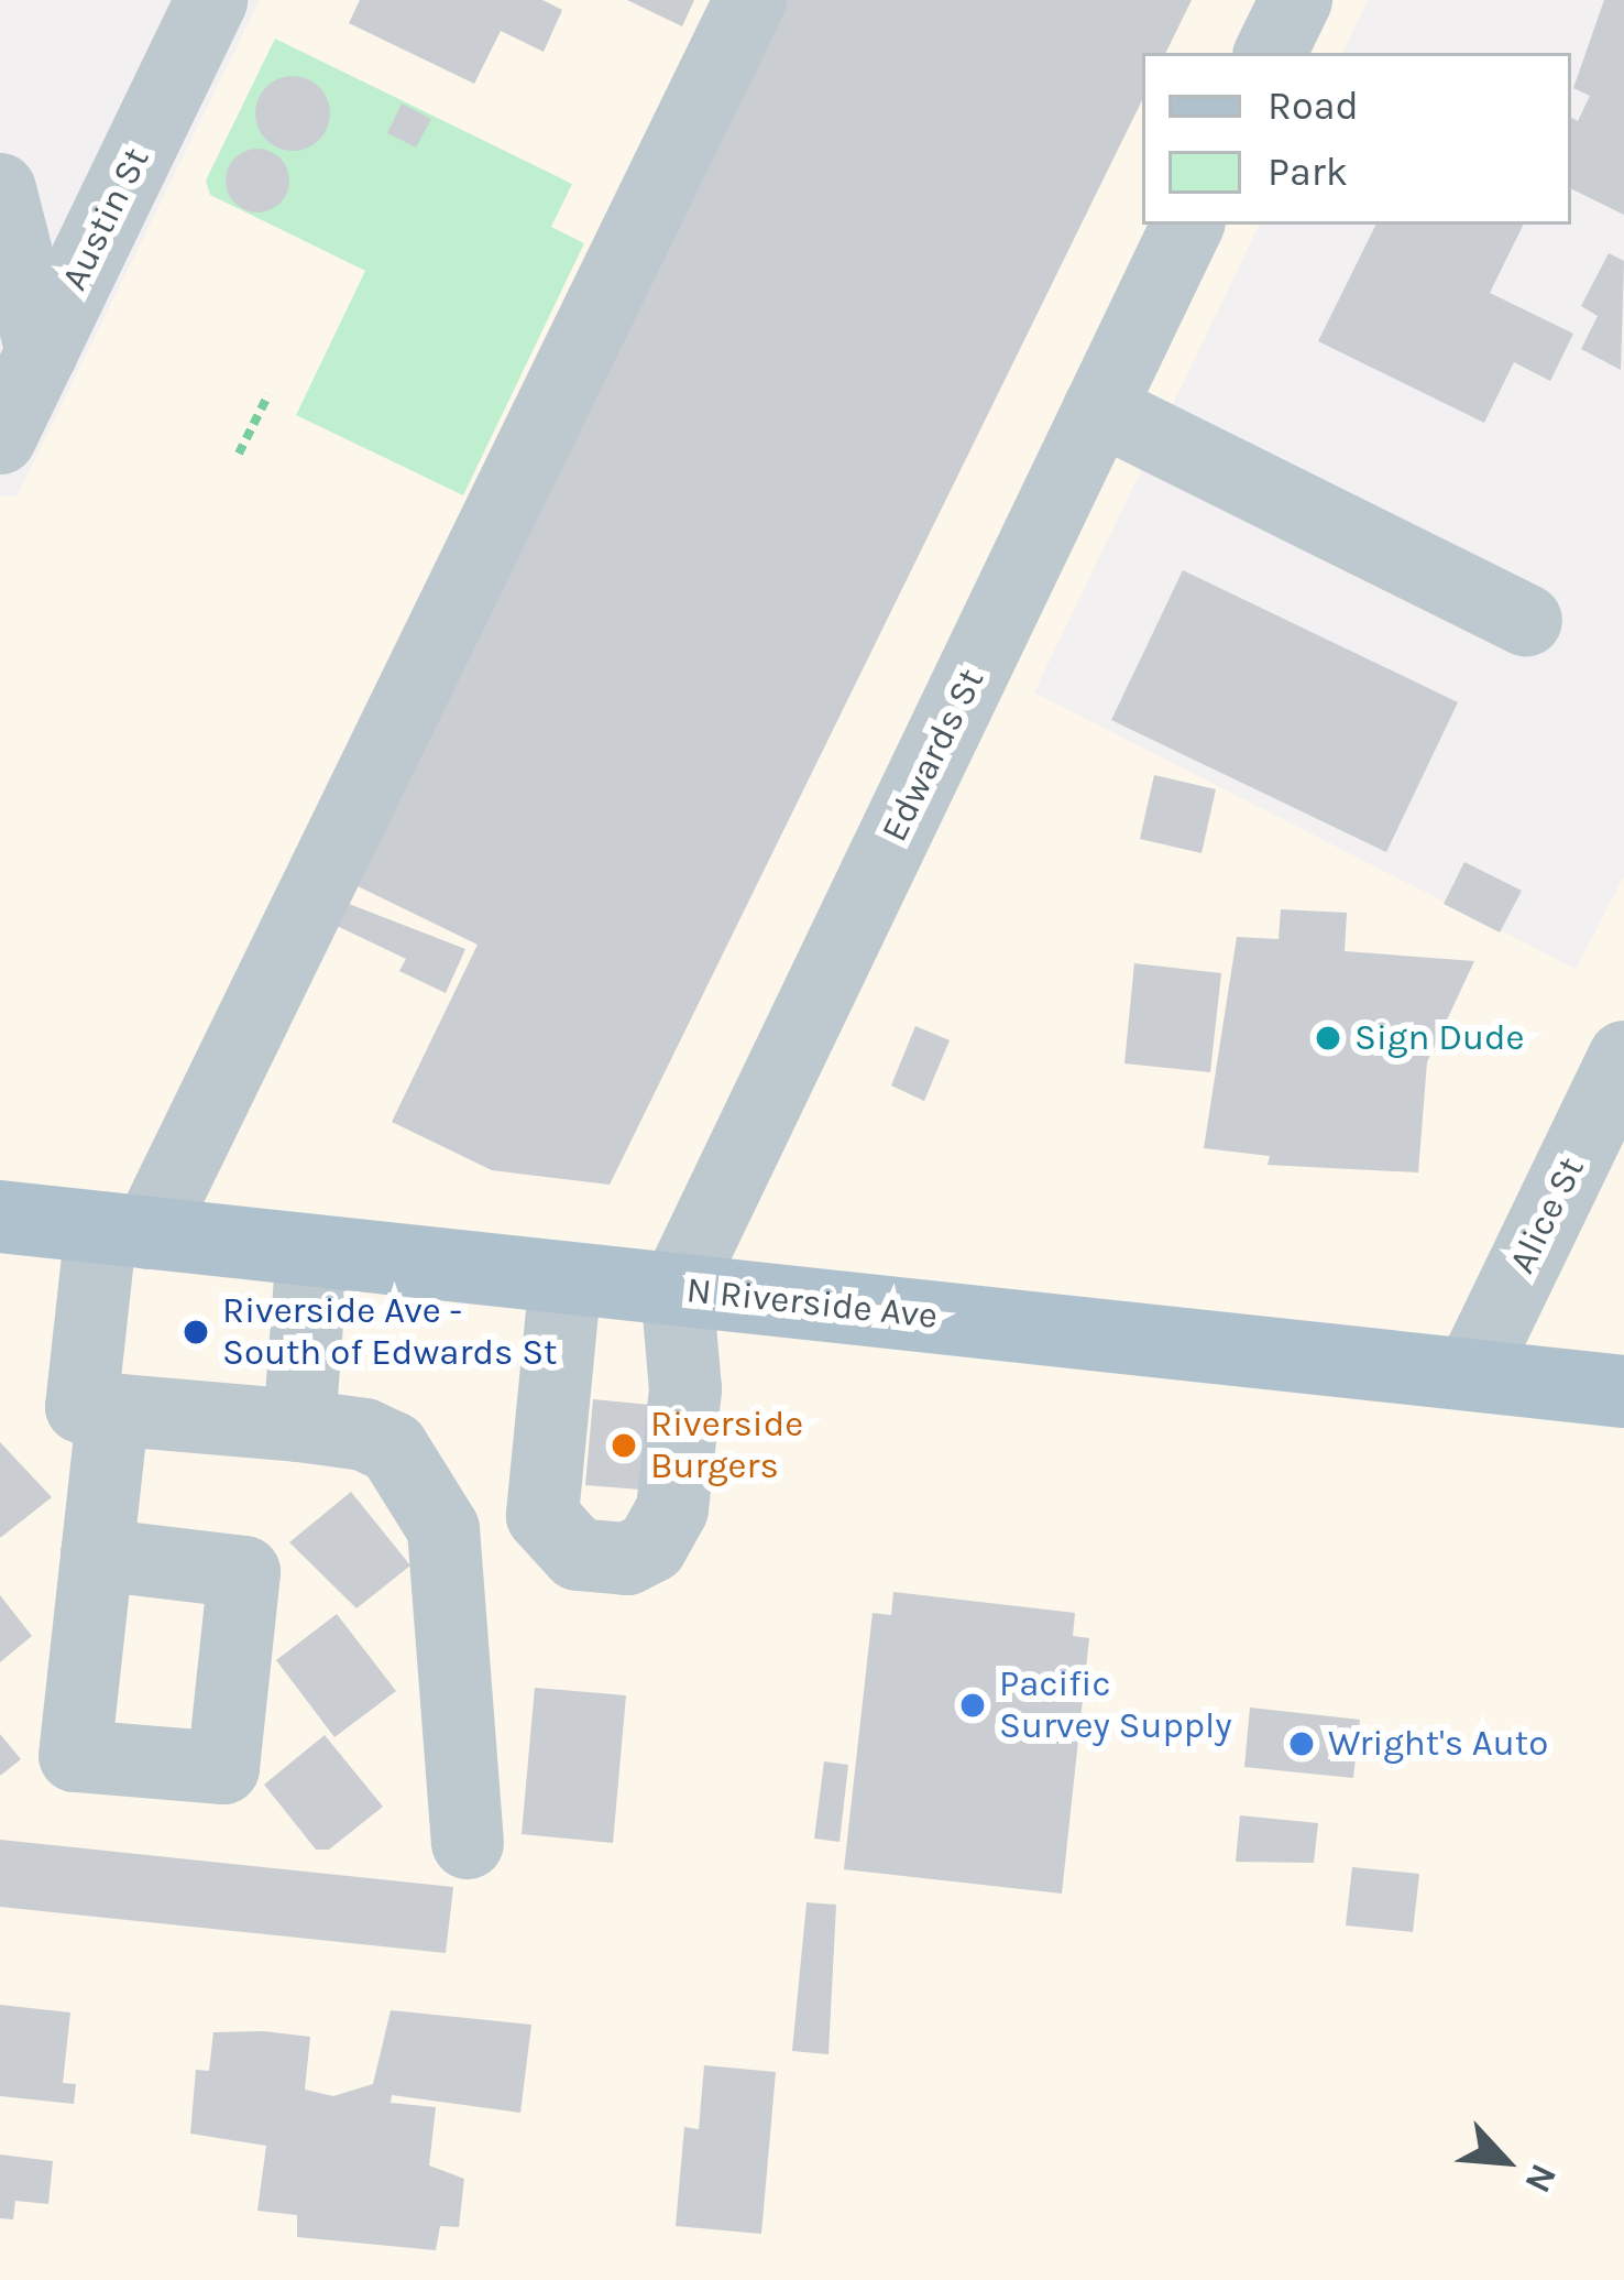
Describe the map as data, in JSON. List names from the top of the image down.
{
  "streets": {
    "main road": ["N Riverside Ave"],
    "street": ["Austin St", "Edwards St", "Alice St"]
  },
  "crossings": [
    ["Edwards St", "N Riverside Ave"],
    ["Alice St", "N Riverside Ave"]
  ],
  "places": [
    "Sign Dude",
    "Riverside Ave - South of Edwards St",
    "Riverside Burgers",
    "Pacific Survey Supply",
    "Wright's Auto"
  ],
  "legend": ["Road", "Park"],
  "north": "bottom right"
}
